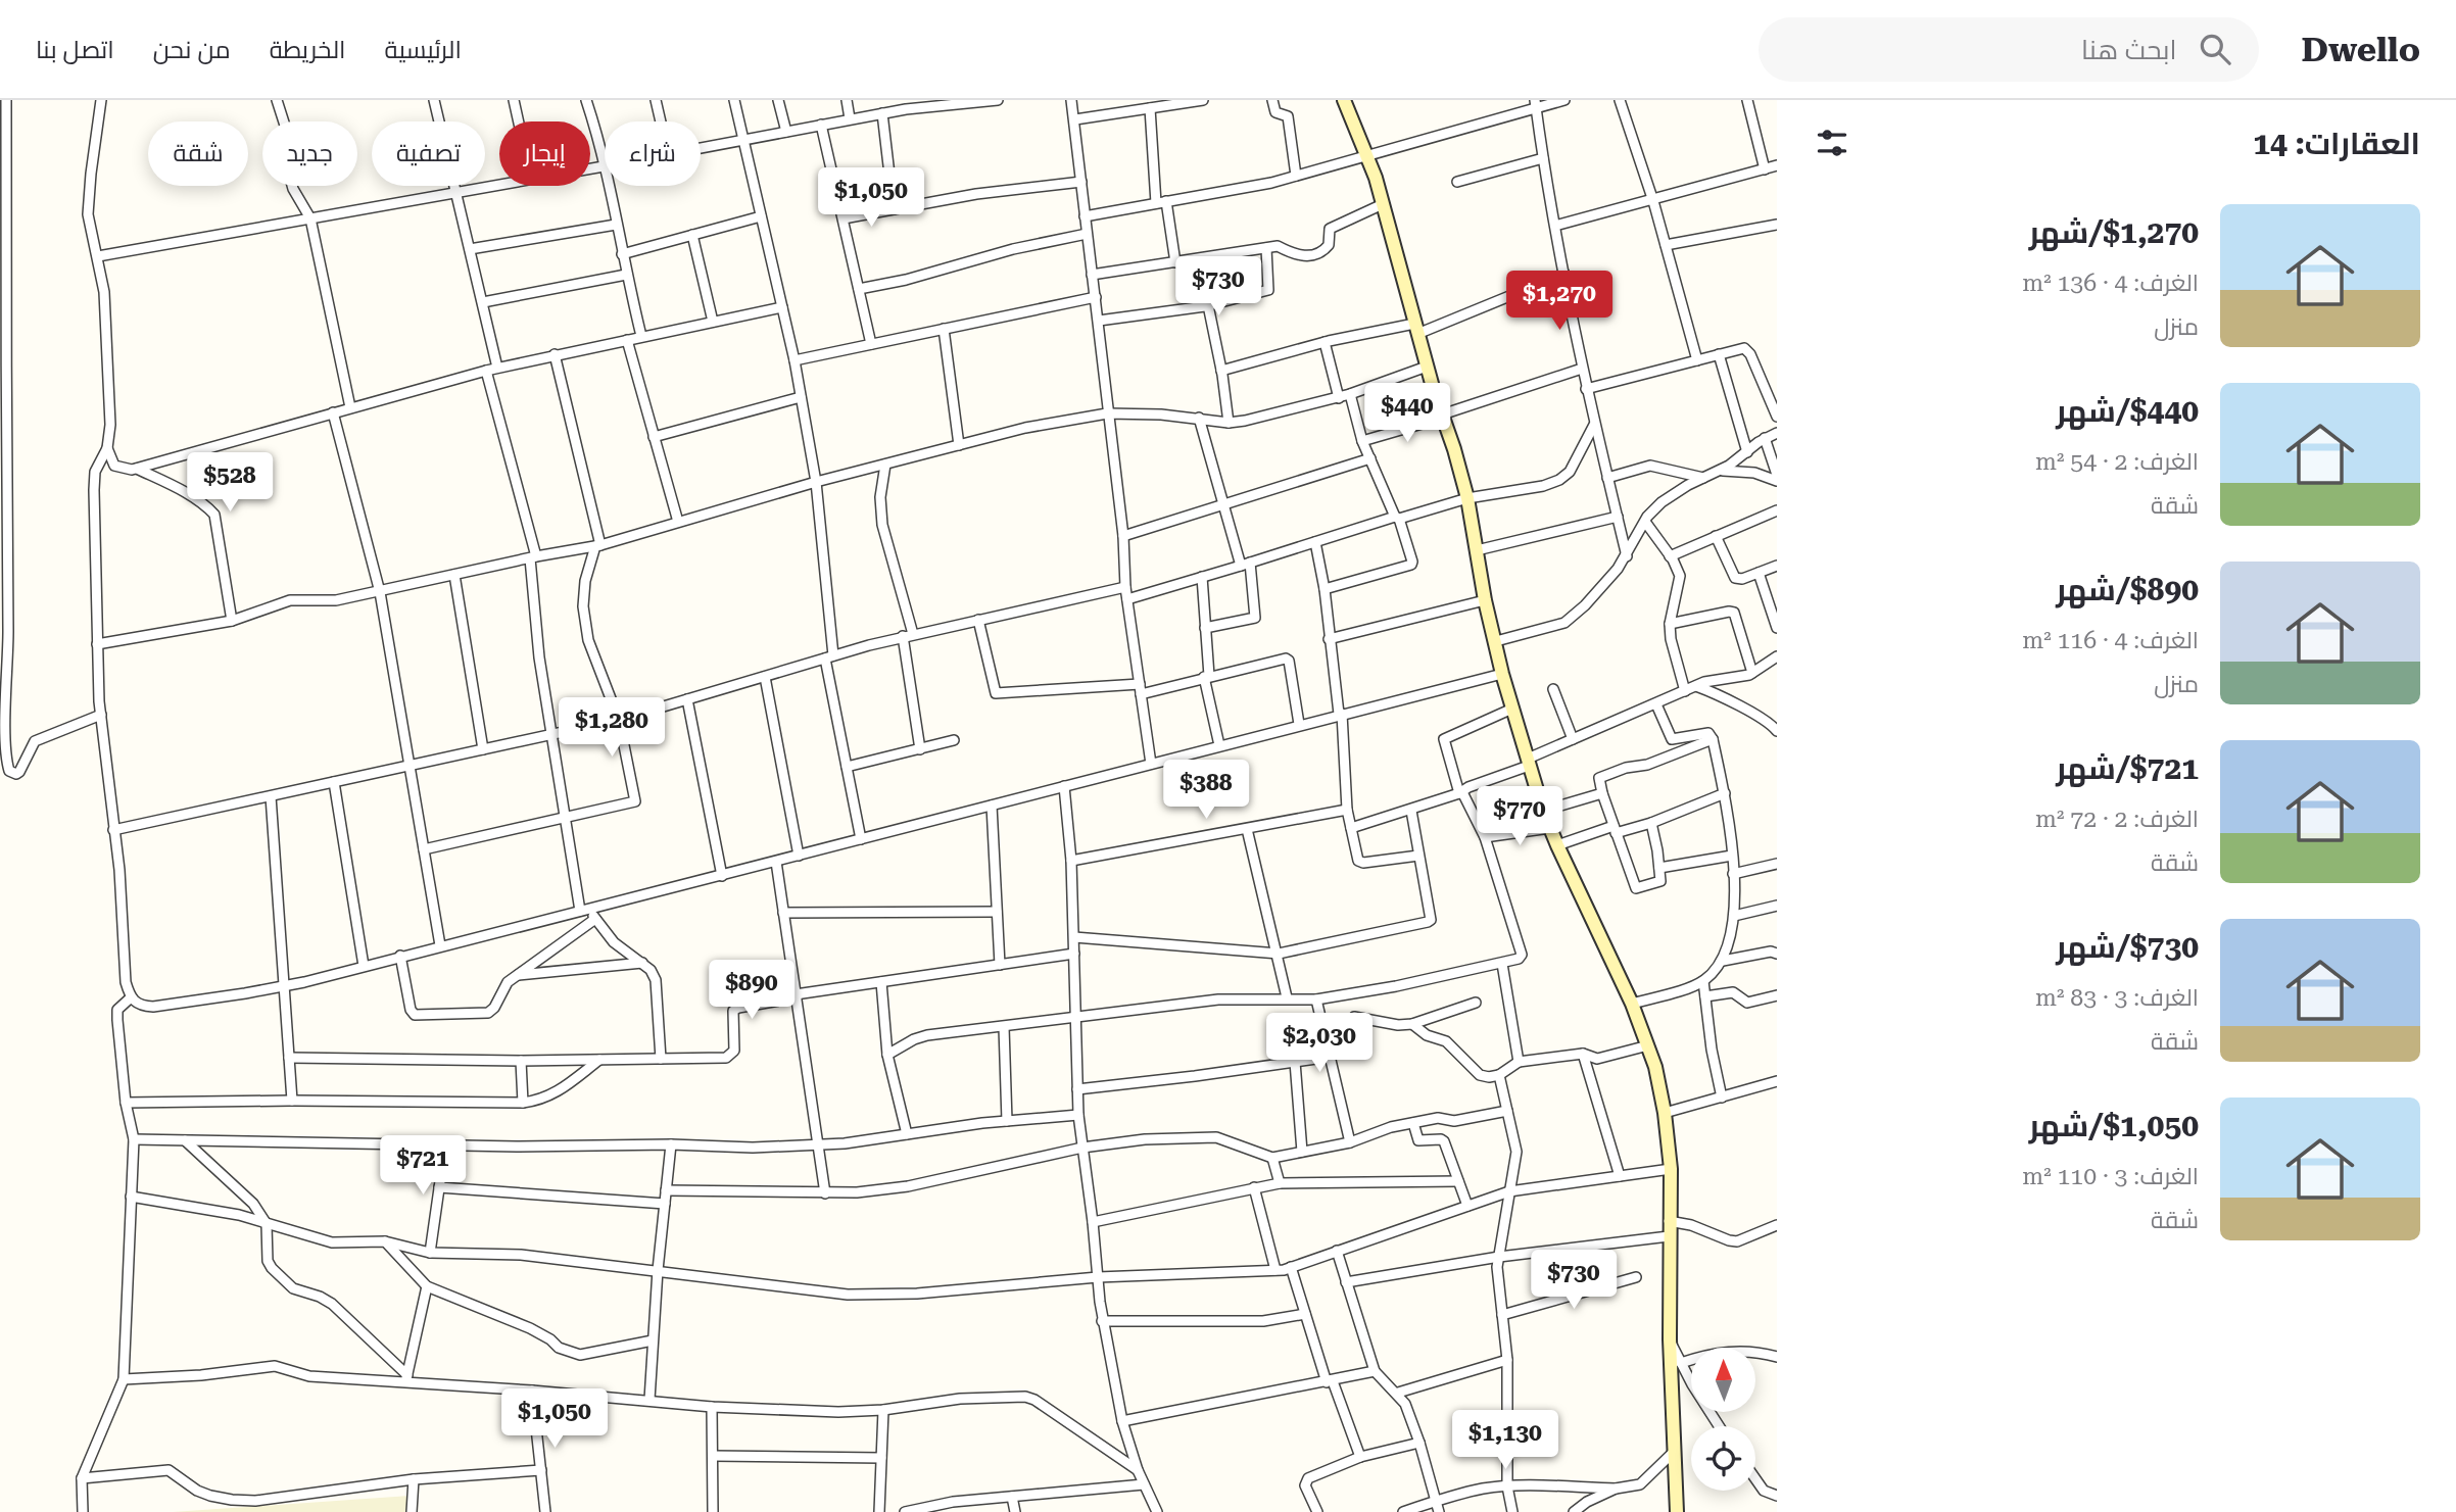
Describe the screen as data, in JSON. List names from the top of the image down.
{
  "north": "top",
  "page": {
    "header": "Dwello",
    "search": "ابحث هنا",
    "nav": [
      "الرئيسية",
      "الخريطة",
      "من نحن",
      "اتصل بنا"
    ],
    "heading": "العقارات: 14",
    "chip": [
      "شراء",
      "إيجار",
      "تصفية",
      "جديد",
      "شقة"
    ],
    "price": [
      "$1,050",
      "$730",
      "$1,270",
      "$440",
      "$528",
      "$1,280",
      "$388",
      "$770",
      "$890",
      "$2,030",
      "$721",
      "$730",
      "$1,050",
      "$1,130"
    ],
    "list": [
      {
        "name": "$1,270/شهر",
        "note": "الغرف: 4 · 136 m² · منزل"
      },
      {
        "name": "$440/شهر",
        "note": "الغرف: 2 · 54 m² · شقة"
      },
      {
        "name": "$890/شهر",
        "note": "الغرف: 4 · 116 m² · منزل"
      },
      {
        "name": "$721/شهر",
        "note": "الغرف: 2 · 72 m² · شقة"
      },
      {
        "name": "$730/شهر",
        "note": "الغرف: 3 · 83 m² · شقة"
      },
      {
        "name": "$1,050/شهر",
        "note": "الغرف: 3 · 110 m² · شقة"
      }
    ]
  }
}
